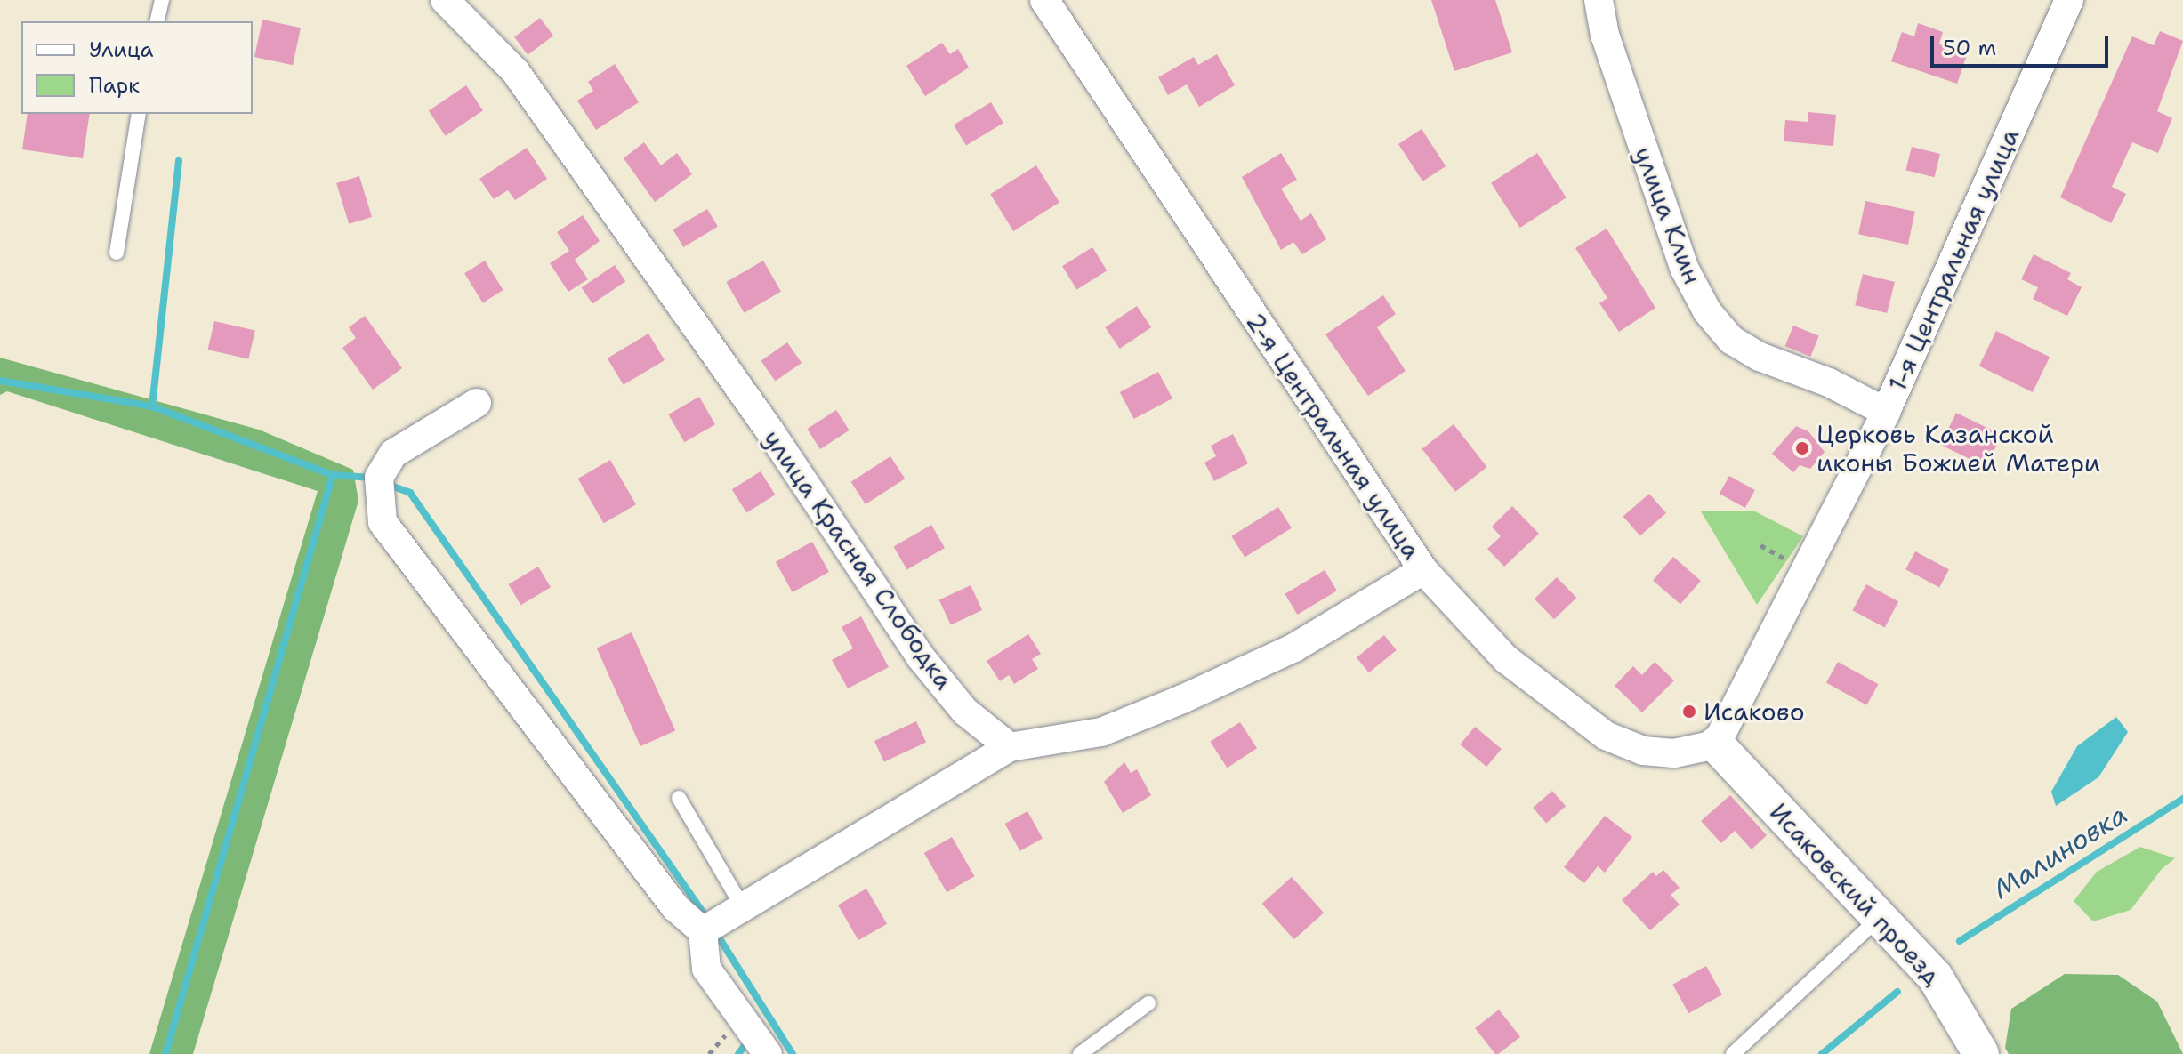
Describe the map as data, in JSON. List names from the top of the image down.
{
  "streets": {
    "street": [
      "улица Клин",
      "1-я Центральная улица",
      "2-я Центральная улица",
      "улица Красная Слободка",
      "Исаковский проезд"
    ]
  },
  "crossings": [
    ["улица Клин", "1-я Центральная улица"],
    ["1-я Центральная улица", "2-я Центральная улица"],
    ["1-я Центральная улица", "Исаковский проезд"],
    ["2-я Центральная улица", "Исаковский проезд"]
  ],
  "water": ["Малиновка"],
  "places": ["Церковь Казанской иконы Божией Матери", "Исаково"],
  "legend": ["Улица", "Парк"],
  "scale_bar": "50 m"
}
